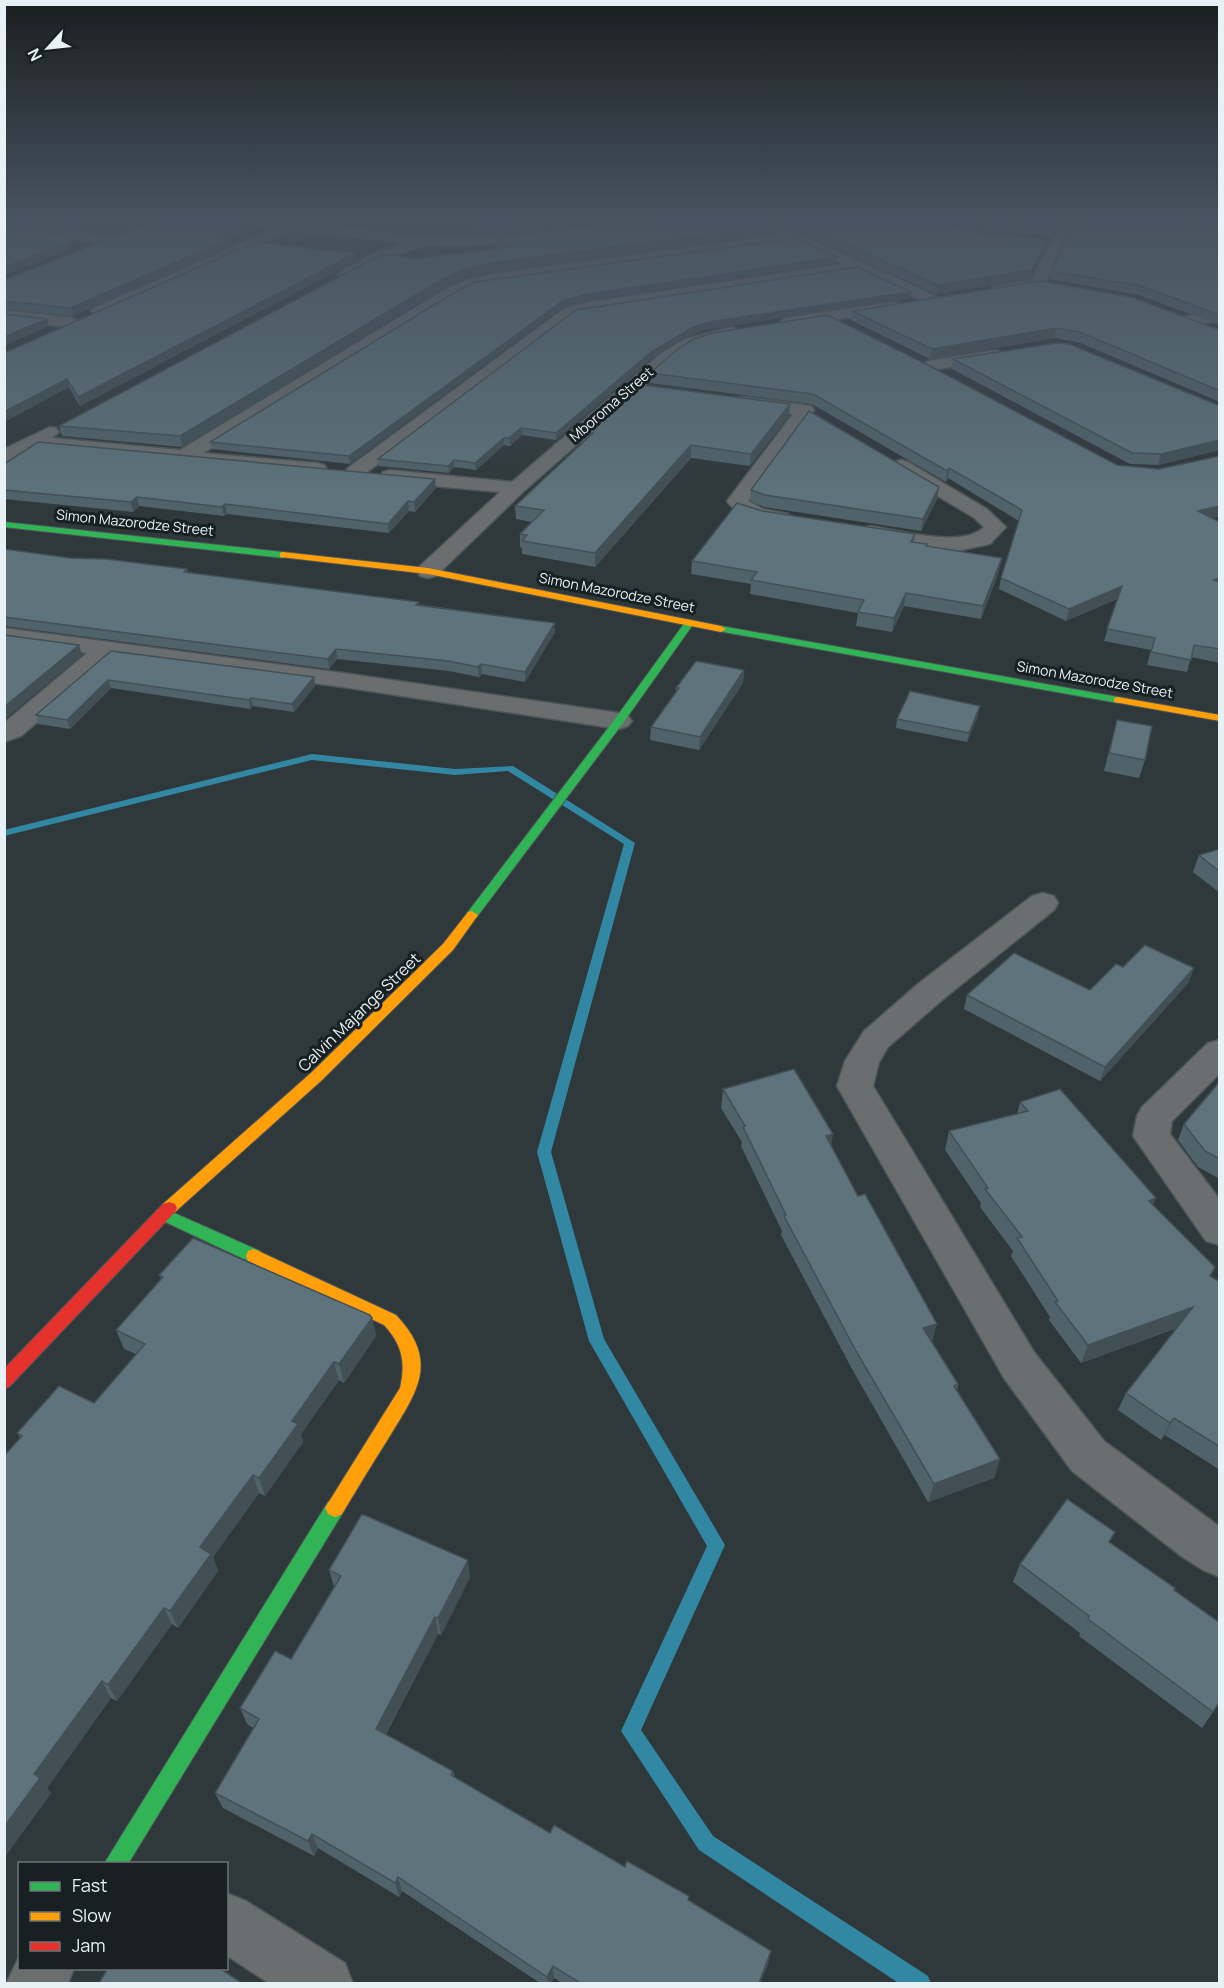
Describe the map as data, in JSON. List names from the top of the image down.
{
  "streets": {
    "street": ["Mboroma Street", "Simon Mazorodze Street", "Calvin Majange Street"]
  },
  "crossings": [
    ["Mboroma Street", "Simon Mazorodze Street"],
    ["Simon Mazorodze Street", "Calvin Majange Street"]
  ],
  "legend": ["Fast", "Slow", "Jam"],
  "north": "bottom left"
}
